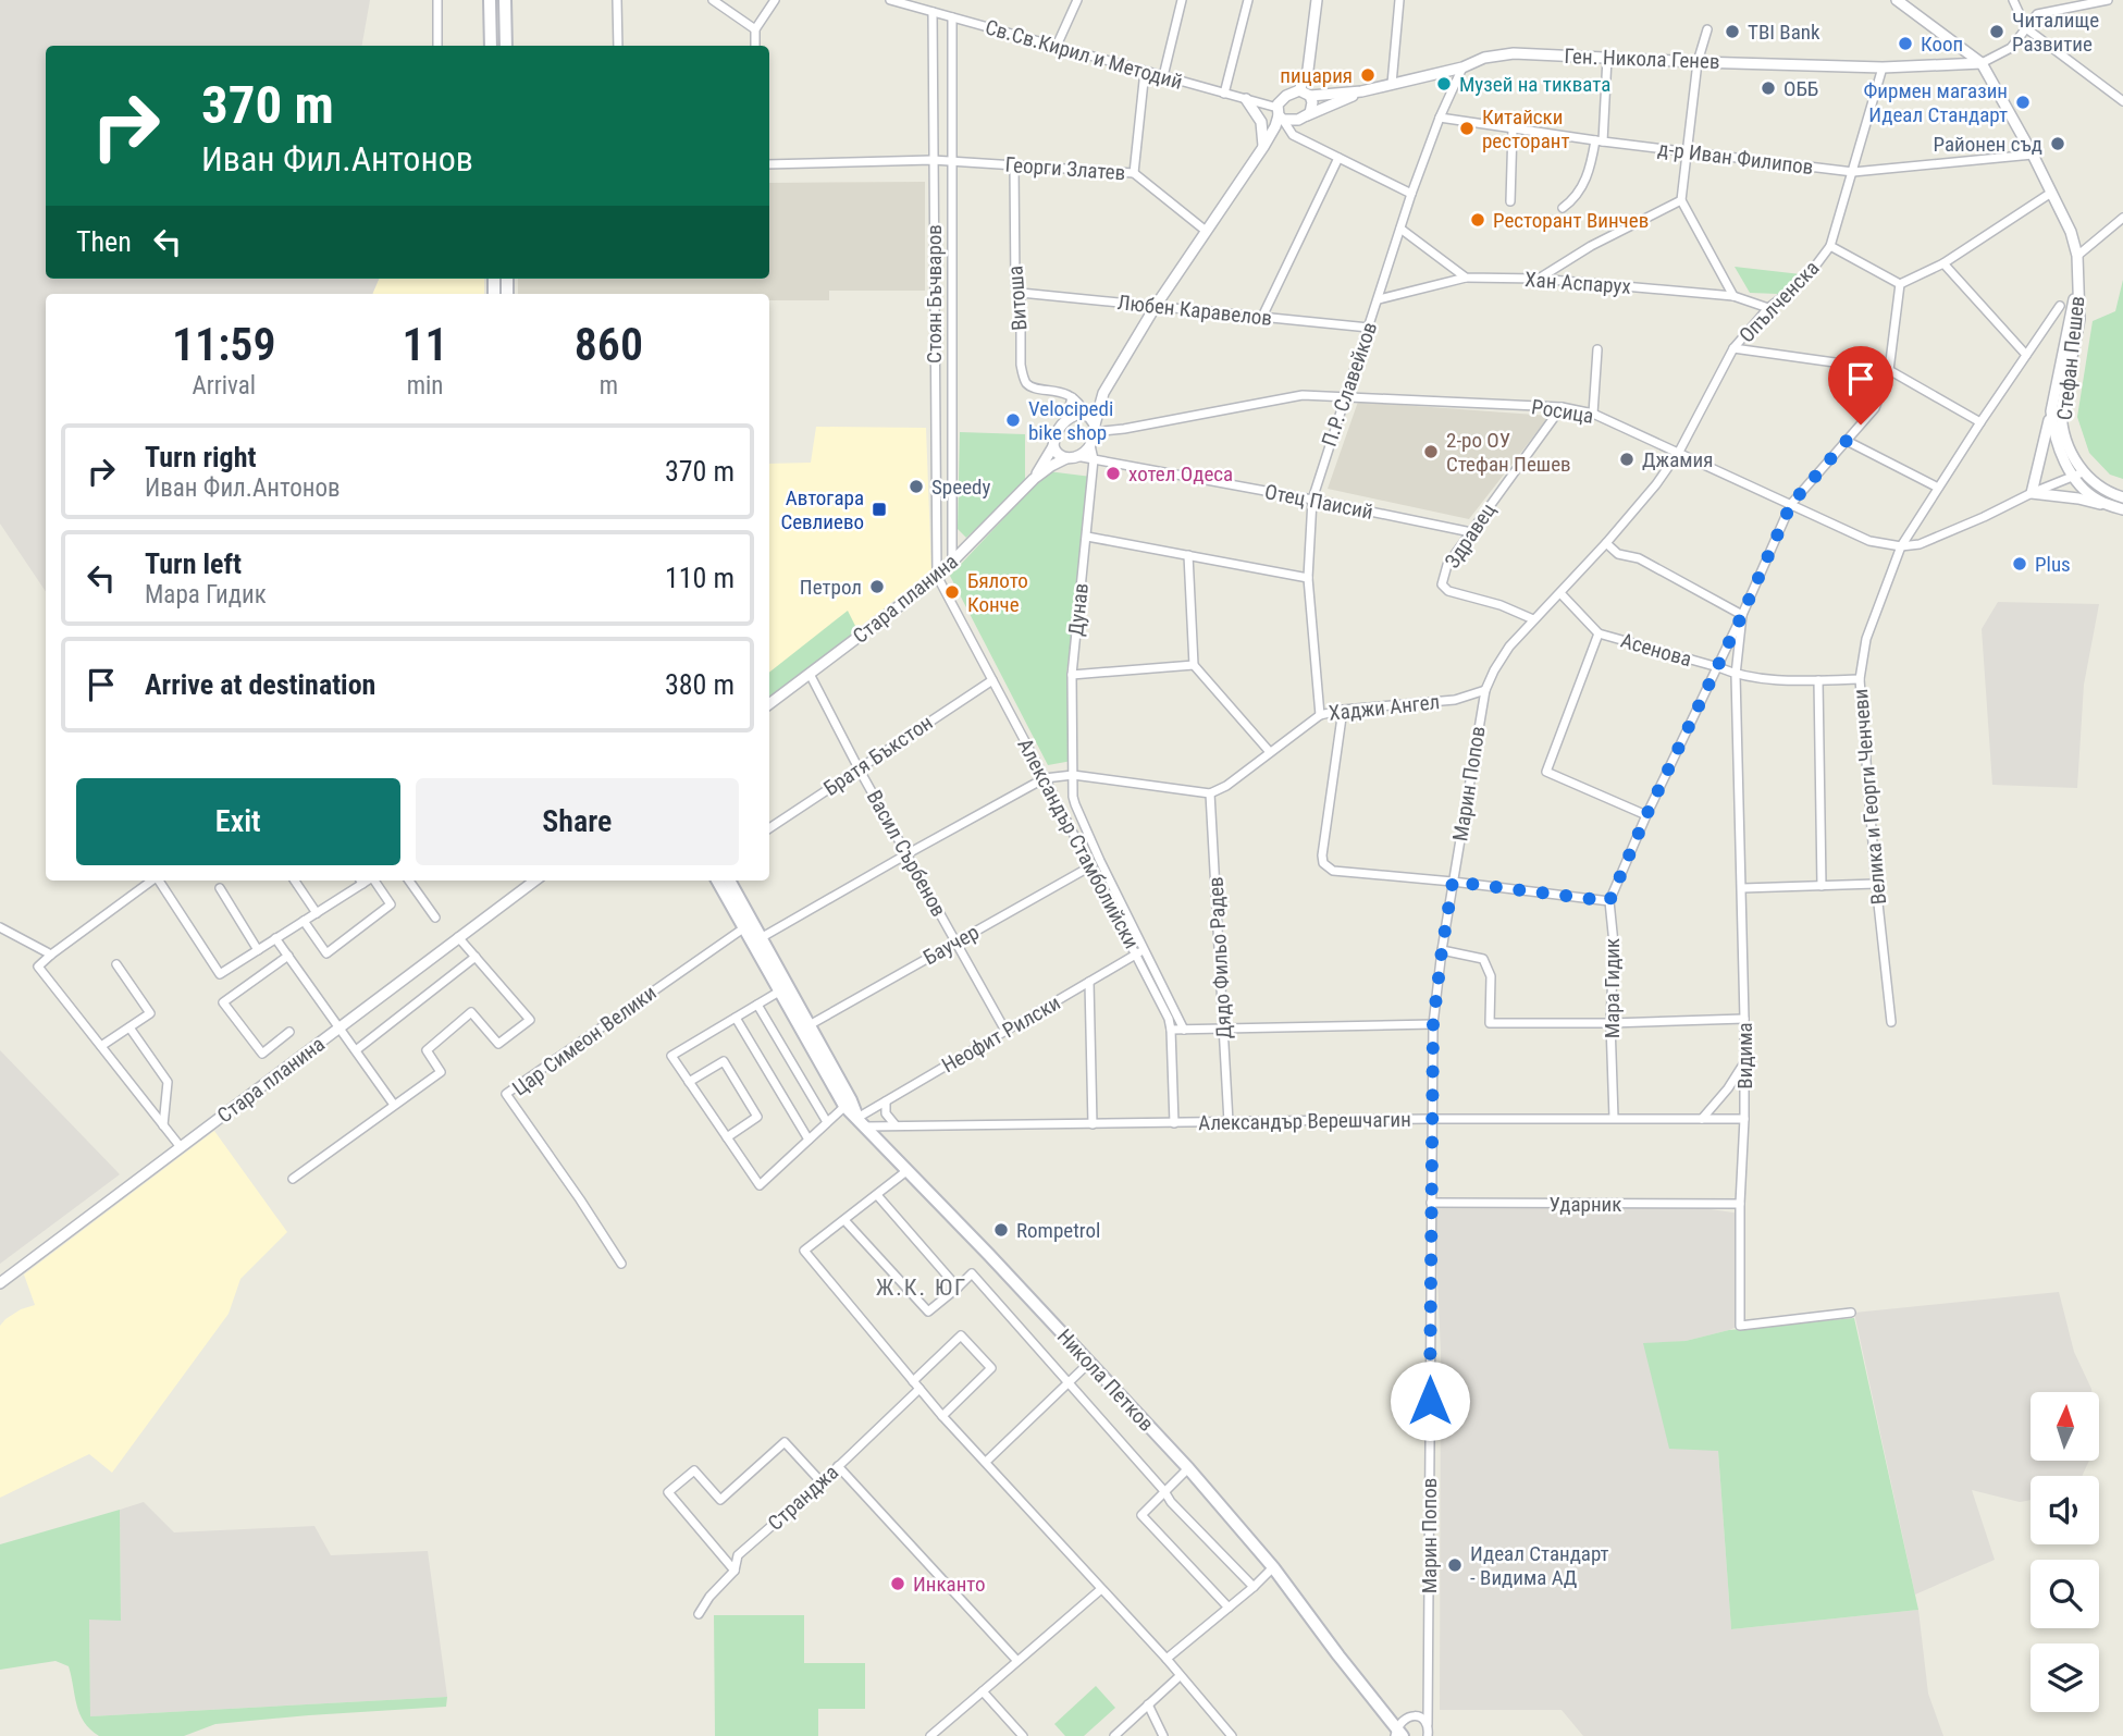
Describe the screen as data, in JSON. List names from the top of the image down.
{
  "streets": {
    "main road": ["Никола Петков"],
    "street": [
      "Св.Св.Кирил и Методий",
      "Ген. Никола Генев",
      "д-р Иван Филипов",
      "Георги Златев",
      "Хан Аспарух",
      "Стоян Бъчваров",
      "Витоша",
      "Опълченска",
      "Любен Каравелов",
      "Стефан Пешев",
      "П.Р. Славейков",
      "Росица",
      "Отец Паисий",
      "Здравец",
      "Стара планина",
      "Дунав",
      "Асенова",
      "Хаджи Ангел",
      "Братя Бъкстон",
      "Марин Попов",
      "Велика и Георги Ченчеви",
      "Александър Стамболийски",
      "Васил Сърбенов",
      "Баучер",
      "Дядо Фильо Радев",
      "Мара Гидик",
      "Неофит Рилски",
      "Цар Симеон Велики",
      "Видима",
      "Александър Верешчагин",
      "Ударник",
      "Странджа"
    ]
  },
  "crossings": [
    ["Св.Св.Кирил и Методий", "Стоян Бъчваров"],
    ["Св.Св.Кирил и Методий", "П.Р. Славейков"],
    ["Ген. Никола Генев", "Опълченска"],
    ["Ген. Никола Генев", "Стефан Пешев"],
    ["Ген. Никола Генев", "П.Р. Славейков"],
    ["д-р Иван Филипов", "Опълченска"],
    ["д-р Иван Филипов", "Стефан Пешев"],
    ["д-р Иван Филипов", "П.Р. Славейков"],
    ["Георги Златев", "Стоян Бъчваров"],
    ["Георги Златев", "Витоша"],
    ["Хан Аспарух", "Опълченска"],
    ["Хан Аспарух", "П.Р. Славейков"],
    ["Стоян Бъчваров", "Стара планина"],
    ["Стоян Бъчваров", "Александър Стамболийски"],
    ["Витоша", "Любен Каравелов"],
    ["Опълченска", "Росица"],
    ["Опълченска", "Здравец"],
    ["Опълченска", "Асенова"],
    ["Опълченска", "Хаджи Ангел"],
    ["Опълченска", "Марин Попов"],
    ["Любен Каравелов", "П.Р. Славейков"],
    ["Стефан Пешев", "Росица"],
    ["П.Р. Славейков", "Росица"],
    ["П.Р. Славейков", "Отец Паисий"],
    ["П.Р. Славейков", "Хаджи Ангел"],
    ["Росица", "Отец Паисий"],
    ["Росица", "Здравец"],
    ["Росица", "Стара планина"],
    ["Росица", "Дунав"],
    ["Росица", "Велика и Георги Ченчеви"],
    ["Росица", "Мара Гидик"],
    ["Отец Паисий", "Здравец"],
    ["Отец Паисий", "Стара планина"],
    ["Отец Паисий", "Дунав"],
    ["Стара планина", "Дунав"],
    ["Стара планина", "Александър Стамболийски"],
    ["Стара планина", "Васил Сърбенов"],
    ["Дунав", "Александър Стамболийски"],
    ["Асенова", "Велика и Георги Ченчеви"],
    ["Асенова", "Мара Гидик"],
    ["Асенова", "Видима"],
    ["Хаджи Ангел", "Марин Попов"],
    ["Хаджи Ангел", "Дядо Фильо Радев"],
    ["Братя Бъкстон", "Александър Стамболийски"],
    ["Братя Бъкстон", "Васил Сърбенов"],
    ["Марин Попов", "Александър Верешчагин"],
    ["Марин Попов", "Ударник"],
    ["Александър Стамболийски", "Баучер"],
    ["Александър Стамболийски", "Неофит Рилски"],
    ["Александър Стамболийски", "Александър Верешчагин"],
    ["Васил Сърбенов", "Баучер"],
    ["Васил Сърбенов", "Неофит Рилски"],
    ["Баучер", "Никола Петков"],
    ["Дядо Фильо Радев", "Александър Верешчагин"],
    ["Мара Гидик", "Видима"],
    ["Мара Гидик", "Александър Верешчагин"],
    ["Неофит Рилски", "Александър Верешчагин"],
    ["Неофит Рилски", "Никола Петков"],
    ["Цар Симеон Велики", "Никола Петков"],
    ["Видима", "Александър Верешчагин"],
    ["Видима", "Ударник"],
    ["Александър Верешчагин", "Никола Петков"]
  ],
  "districts": ["Ж.К. ЮГ"],
  "places": {
    "other": [
      "TBI Bank",
      "Читалище Развитие",
      "Кооп",
      "пицария",
      "Музей на тиквата",
      "ОББ",
      "Фирмен магазин Идеал Стандарт",
      "Китайски ресторант",
      "Районен съд",
      "Ресторант Винчев",
      "Velocipedi bike shop",
      "2-ро ОУ Стефан Пешев",
      "Джамия",
      "хотел Одеса",
      "Speedy",
      "Plus",
      "Петрол",
      "Бялото Конче",
      "Rompetrol",
      "Идеал Стандарт - Видима АД",
      "Инканто"
    ],
    "transit": ["Автогара Севлиево"]
  },
  "north": "top",
  "page": {
    "turn": ["370 m", "Иван Фил.Антонов"],
    "then": "Then",
    "eta": [
      "11:59",
      "Arrival",
      "11",
      "min",
      "860",
      "m"
    ],
    "list": [
      {
        "name": "Turn right",
        "note": "Иван Фил.Антонов",
        "value": "370 m"
      },
      {
        "name": "Turn left",
        "note": "Мара Гидик",
        "value": "110 m"
      },
      {
        "name": "Arrive at destination",
        "value": "380 m"
      }
    ],
    "buttons": ["Exit", "Share"]
  }
}
